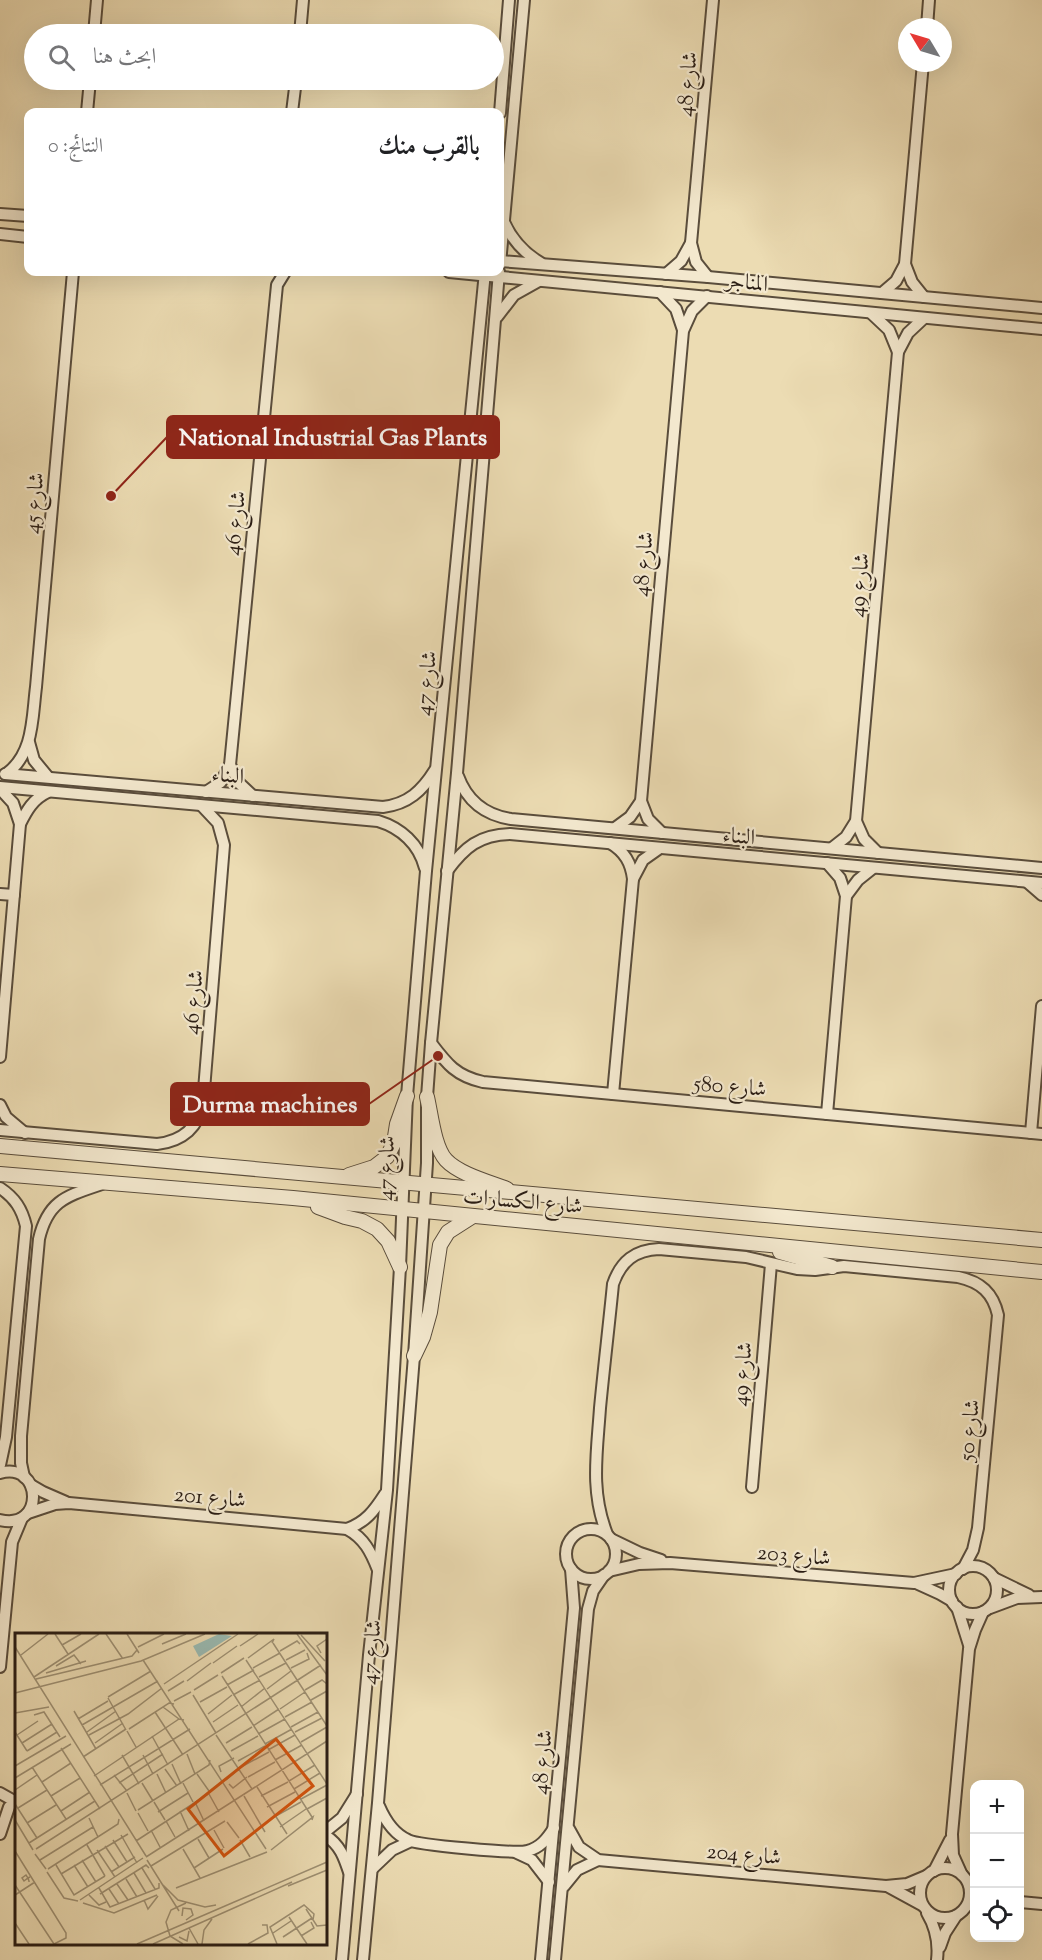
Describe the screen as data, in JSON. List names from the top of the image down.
{
  "streets": {
    "street": [
      "شارع 48",
      "المناجر",
      "شارع 45",
      "شارع 46",
      "شارع 49",
      "شارع 47",
      "البناء",
      "شارع 580",
      "شارع الكسارات",
      "شارع 50",
      "شارع 201",
      "شارع 203",
      "شارع 204"
    ]
  },
  "crossings": [
    ["شارع 48", "المناجر"],
    ["شارع 48", "شارع 203"],
    ["المناجر", "شارع 49"],
    ["شارع 45", "البناء"],
    ["شارع 46", "البناء"],
    ["شارع 47", "البناء"],
    ["شارع 47", "شارع 580"],
    ["شارع 47", "شارع الكسارات"],
    ["شارع 50", "شارع 203"]
  ],
  "places": ["National Industrial Gas Plants", "Durma machines"],
  "north": "top left",
  "page": {
    "search": "ابحث هنا",
    "heading": ["بالقرب منك", "النتائج: 0"],
    "map_buttons": ["+", "−"]
  }
}
